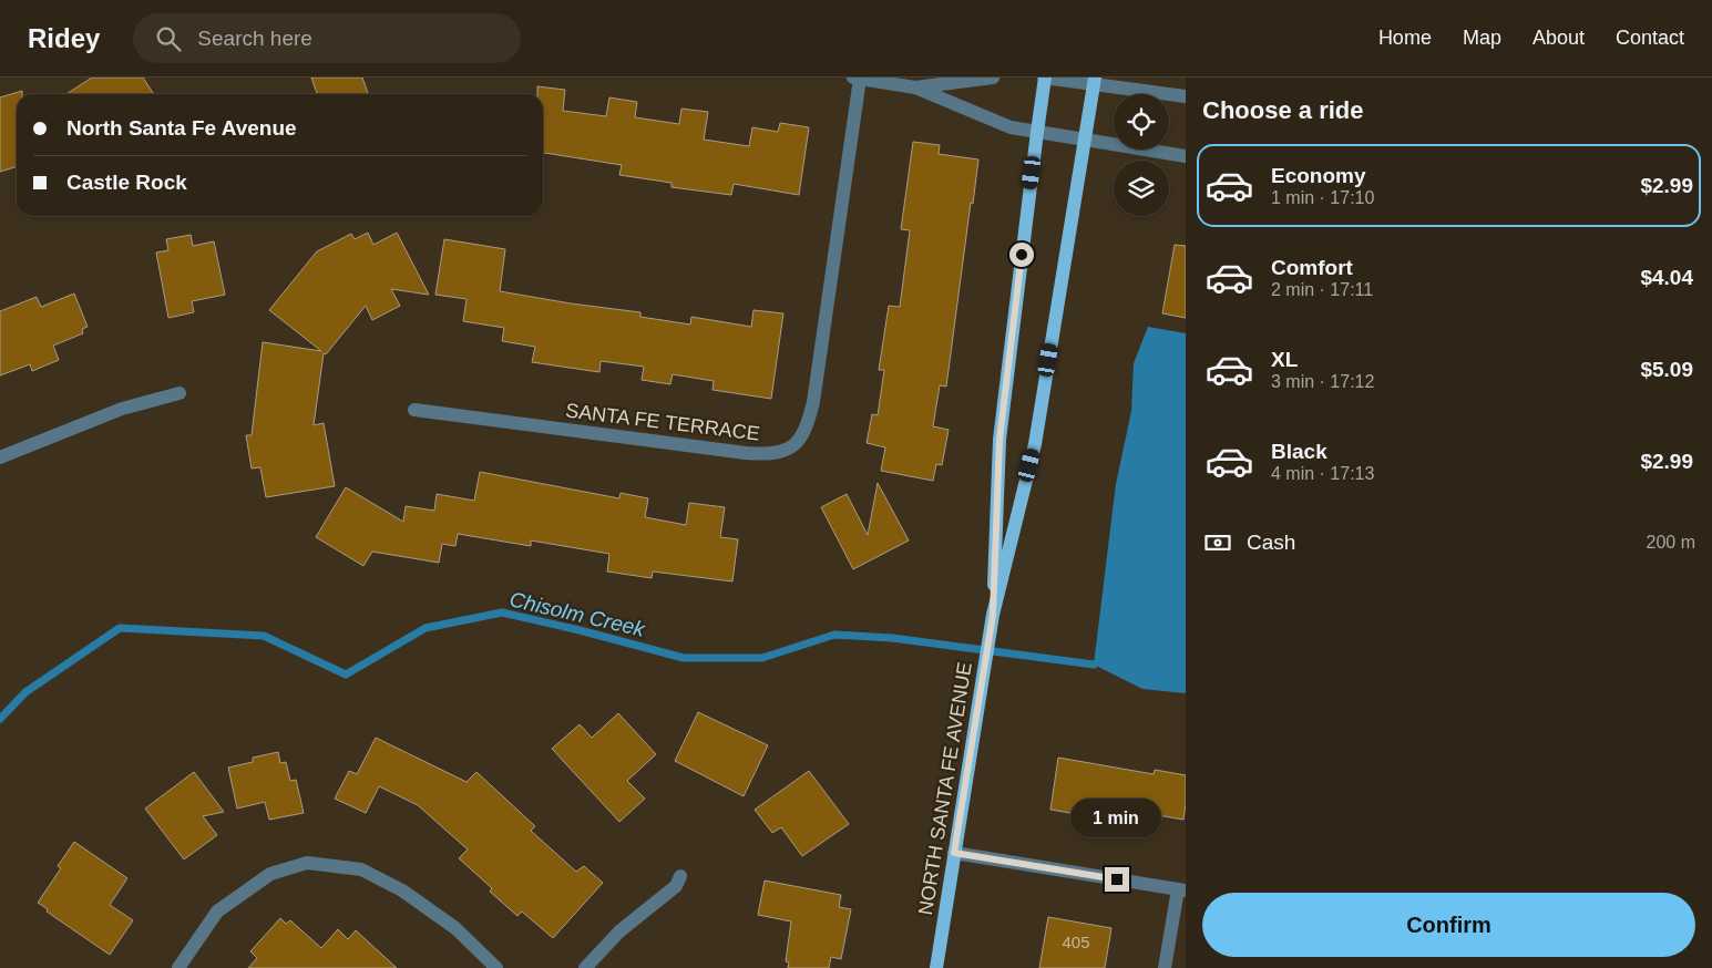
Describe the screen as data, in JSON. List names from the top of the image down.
{
  "streets": {
    "main road": ["NORTH SANTA FE AVENUE"],
    "street": ["SANTA FE TERRACE"]
  },
  "water": ["Chisolm Creek"],
  "house_numbers": ["405"],
  "page": {
    "header": "Ridey",
    "search": "Search here",
    "nav": [
      "Home",
      "Map",
      "About",
      "Contact"
    ],
    "heading": "Choose a ride",
    "banner": ["North Santa Fe Avenue", "Castle Rock"],
    "list": [
      {
        "name": "Economy",
        "note": "1 min · 17:10",
        "value": "$2.99"
      },
      {
        "name": "Comfort",
        "note": "2 min · 17:11",
        "value": "$4.04"
      },
      {
        "name": "XL",
        "note": "3 min · 17:12",
        "value": "$5.09"
      },
      {
        "name": "Black",
        "note": "4 min · 17:13",
        "value": "$2.99"
      }
    ],
    "pay": ["Cash", "200 m"],
    "bubble": "1 min",
    "buttons": "Confirm"
  }
}
